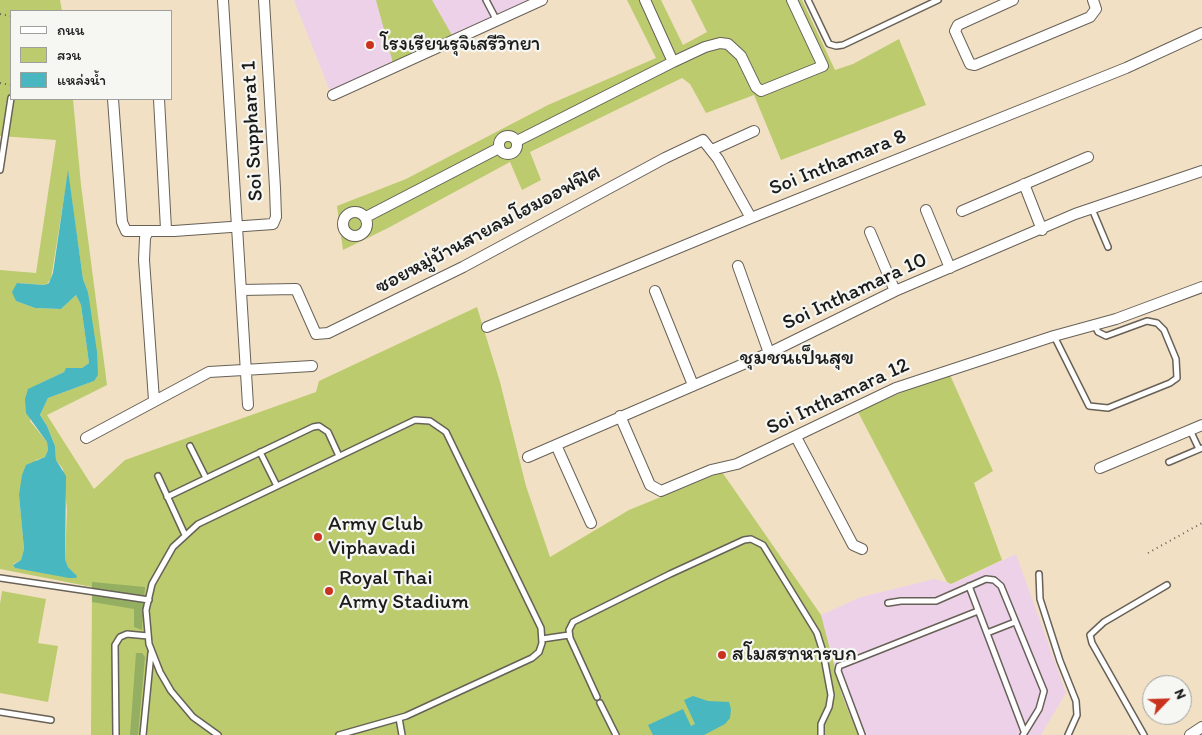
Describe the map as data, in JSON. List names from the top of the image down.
{
  "streets": {
    "street": [
      "Soi Suppharat 1",
      "Soi Inthamara 8",
      "ซอยหมู่บ้านสายลมโฮมออฟฟิศ",
      "Soi Inthamara 10",
      "Soi Inthamara 12"
    ]
  },
  "crossings": [
    ["Soi Inthamara 10", "Soi Inthamara 12"]
  ],
  "districts": ["ชุมชนเป็นสุข"],
  "places": [
    "โรงเรียนรุจิเสรีวิทยา",
    "Army Club Viphavadi",
    "Royal Thai Army Stadium",
    "สโมสรทหารบก"
  ],
  "legend": ["ถนน", "สวน", "แหล่งน้ำ"],
  "north": "top right"
}
